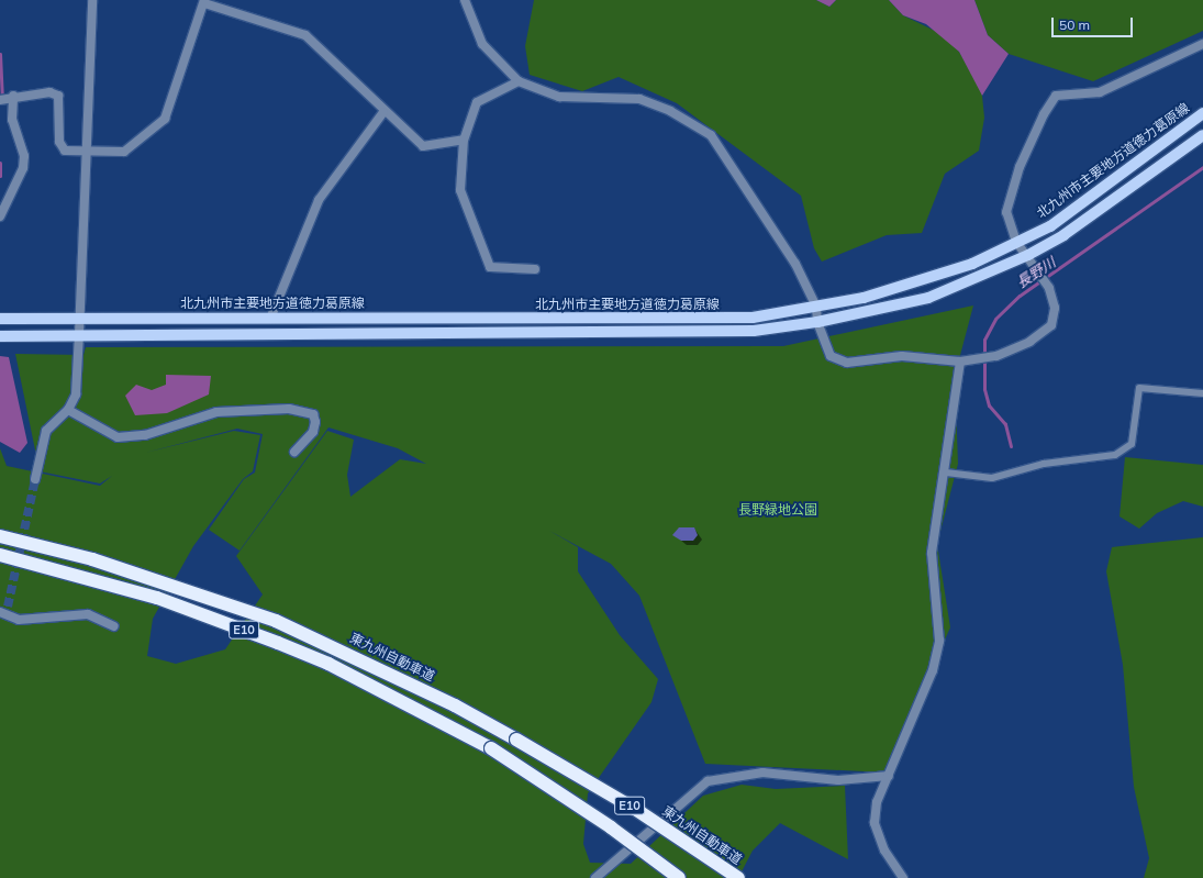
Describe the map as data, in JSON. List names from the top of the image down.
{
  "streets": {
    "highway": ["E10", "東九州自動車道"],
    "main road": ["北九州市主要地方道徳力葛原線"]
  },
  "water": ["長野川"],
  "parks": ["長野緑地公園"],
  "scale_bar": "50 m"
}
